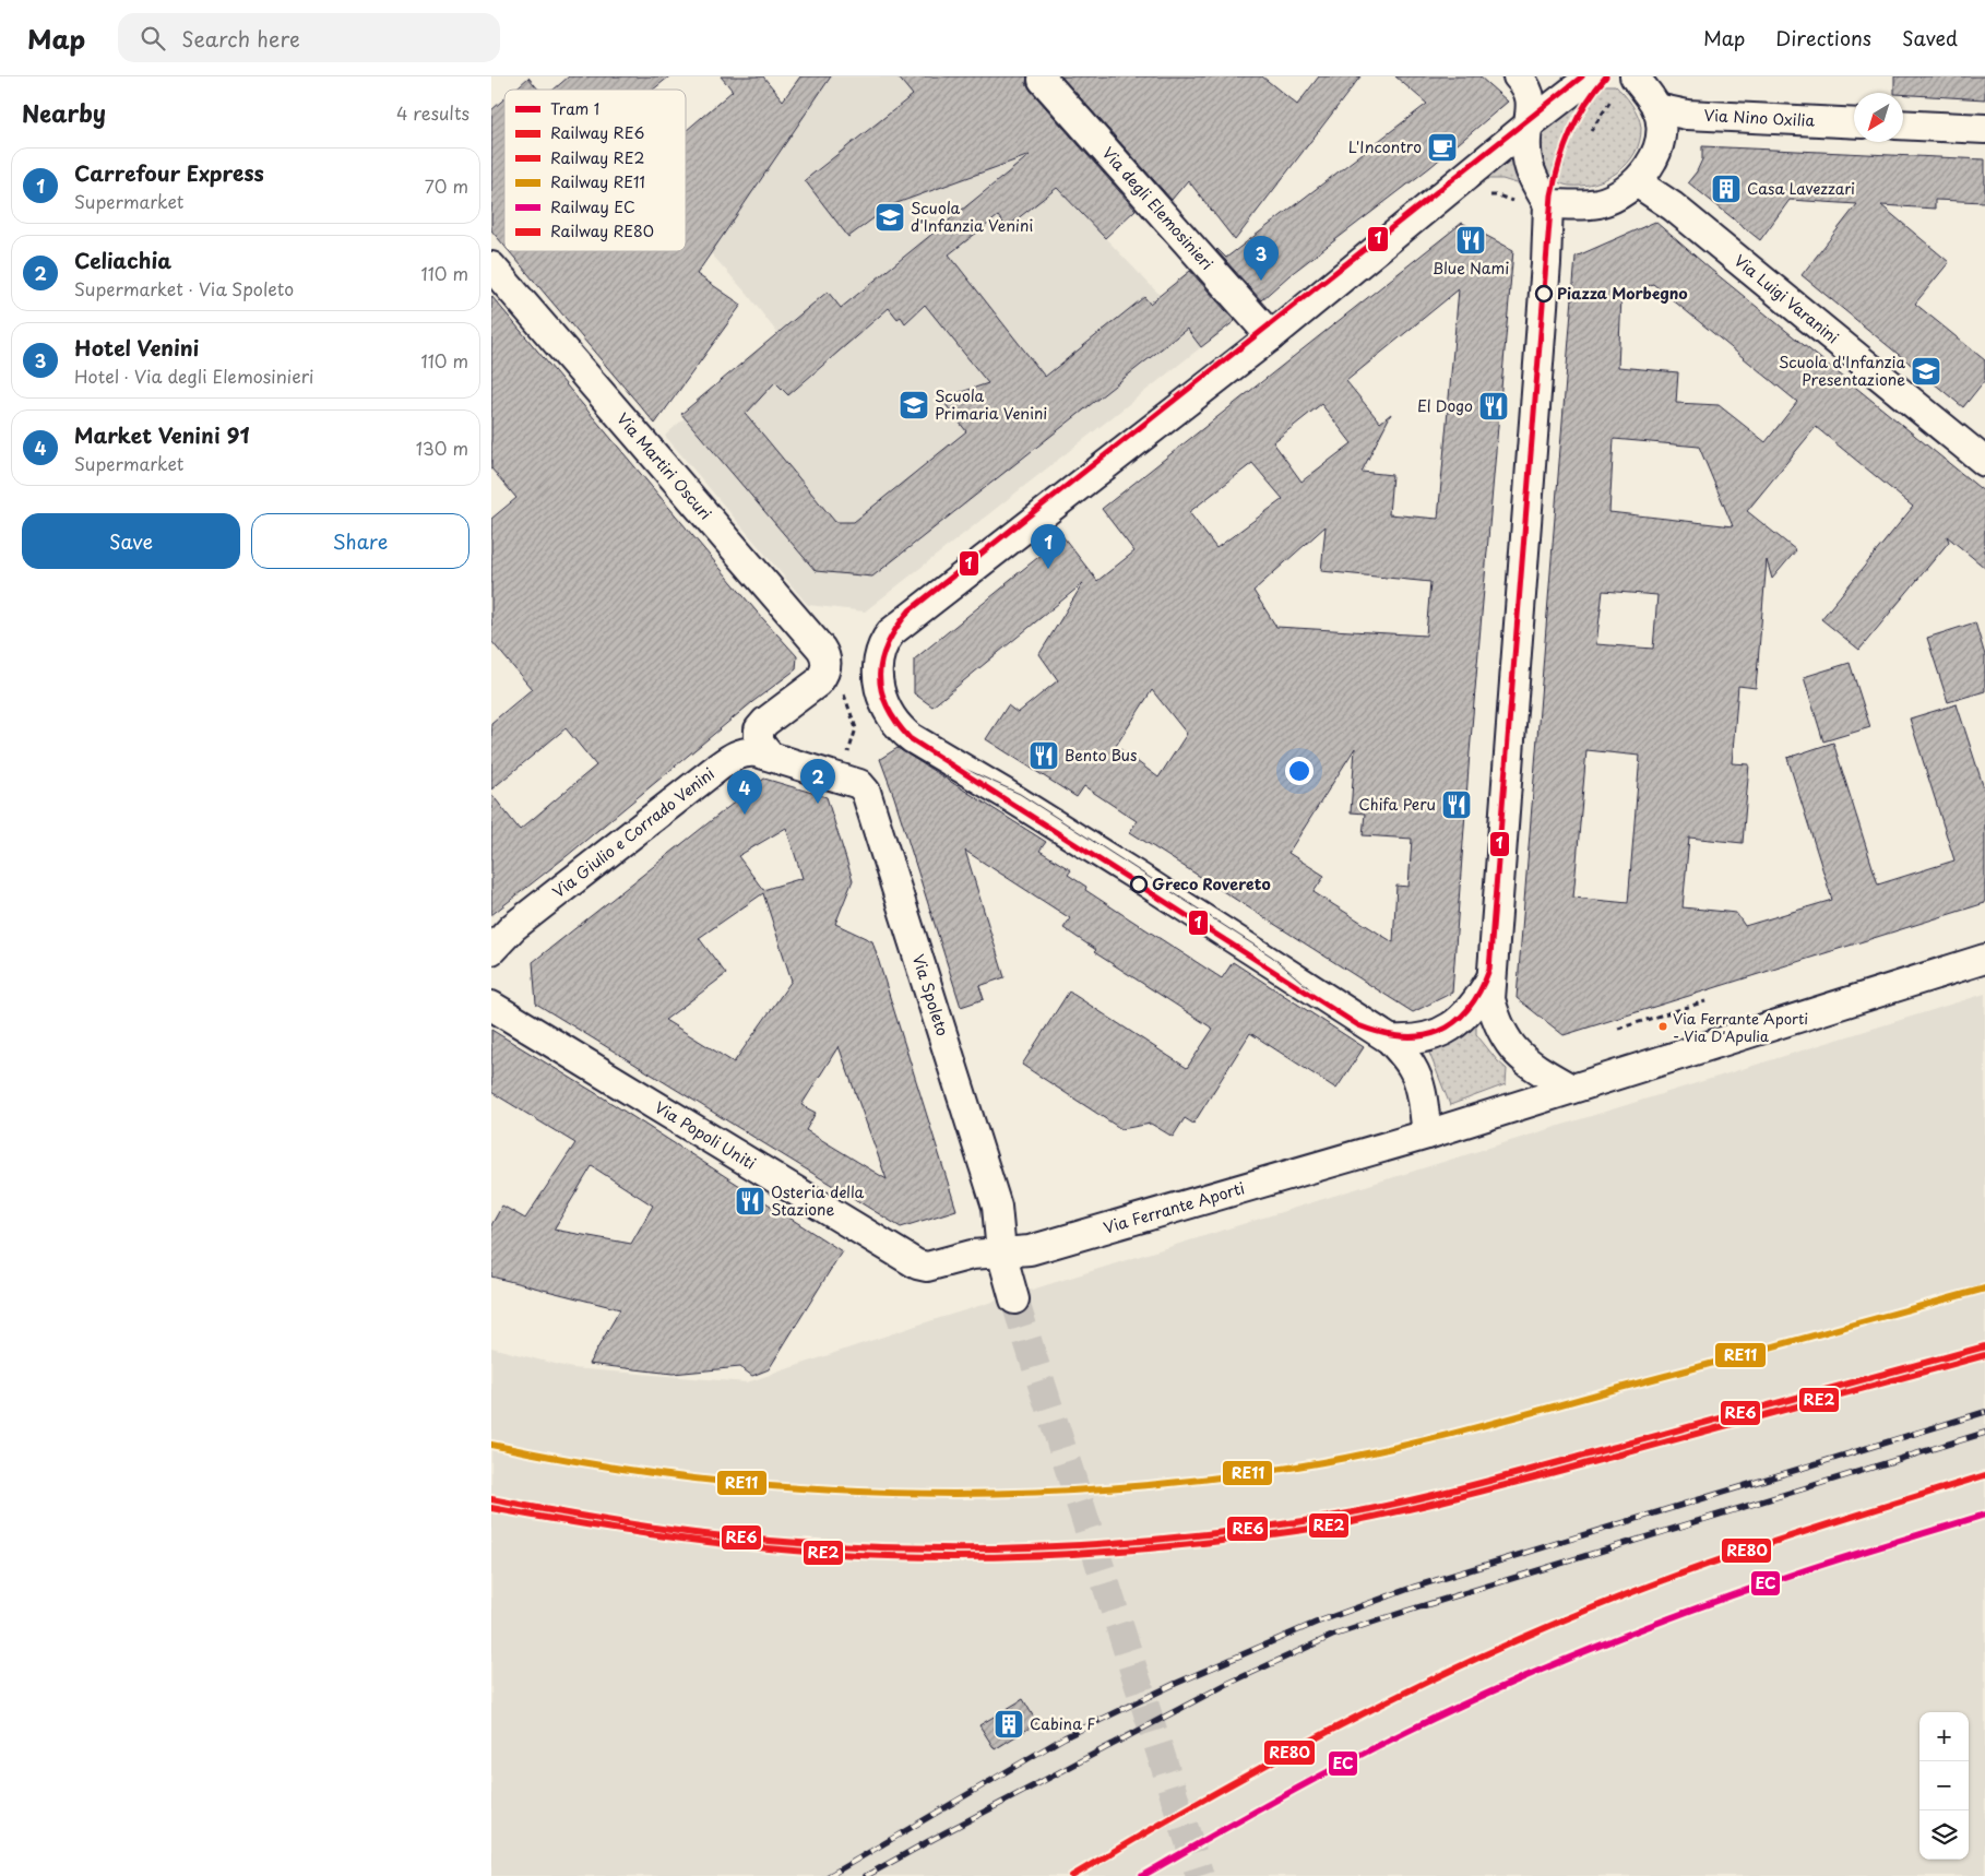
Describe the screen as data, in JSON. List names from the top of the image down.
{
  "streets": {
    "street": [
      "Via Nino Oxilia",
      "Via degli Elemosinieri",
      "Via Luigi Varanini",
      "Via Martiri Oscuri",
      "Via Giulio e Corrado Venini",
      "Via Spoleto",
      "Via Popoli Uniti",
      "Via Ferrante Aporti"
    ]
  },
  "crossings": [
    ["Via Giulio e Corrado Venini", "Via Spoleto"],
    ["Via Spoleto", "Via Ferrante Aporti"],
    ["Via Popoli Uniti", "Via Ferrante Aporti"]
  ],
  "places": {
    "cafe": ["L'Incontro"],
    "building": ["Casa Lavezzari", "Cabina F"],
    "school or university": ["Scuola d'Infanzia Venini", "Scuola d'Infanzia Presentazione", "Scuola Primaria Venini"],
    "restaurant": [
      "Blue Nami",
      "El Dogo",
      "Bento Bus",
      "Chifa Peru",
      "Osteria della Stazione"
    ],
    "other": ["Piazza Morbegno", "Greco Rovereto", "Via Ferrante Aporti - Via D'Apulia"]
  },
  "lines": [
    "tram line 1",
    "rail line RE11",
    "rail line RE6",
    "rail line RE2",
    "rail line RE80",
    "rail line EC"
  ],
  "legend": [
    "Tram 1",
    "Railway RE6",
    "Railway RE2",
    "Railway RE11",
    "Railway EC",
    "Railway RE80"
  ],
  "north": "bottom left",
  "page": {
    "header": "Map",
    "search": "Search here",
    "nav": ["Map", "Directions", "Saved"],
    "heading": ["Nearby", "4 results"],
    "list": [
      {
        "mark": "1",
        "name": "Carrefour Express",
        "note": "Supermarket",
        "value": "70 m"
      },
      {
        "mark": "2",
        "name": "Celiachia",
        "note": "Supermarket · Via Spoleto",
        "value": "110 m"
      },
      {
        "mark": "3",
        "name": "Hotel Venini",
        "note": "Hotel · Via degli Elemosinieri",
        "value": "110 m"
      },
      {
        "mark": "4",
        "name": "Market Venini 91",
        "note": "Supermarket",
        "value": "130 m"
      }
    ],
    "pins": [
      "3",
      "1",
      "2",
      "4"
    ],
    "buttons": ["Save", "Share"],
    "map_buttons": ["+", "−"]
  }
}
